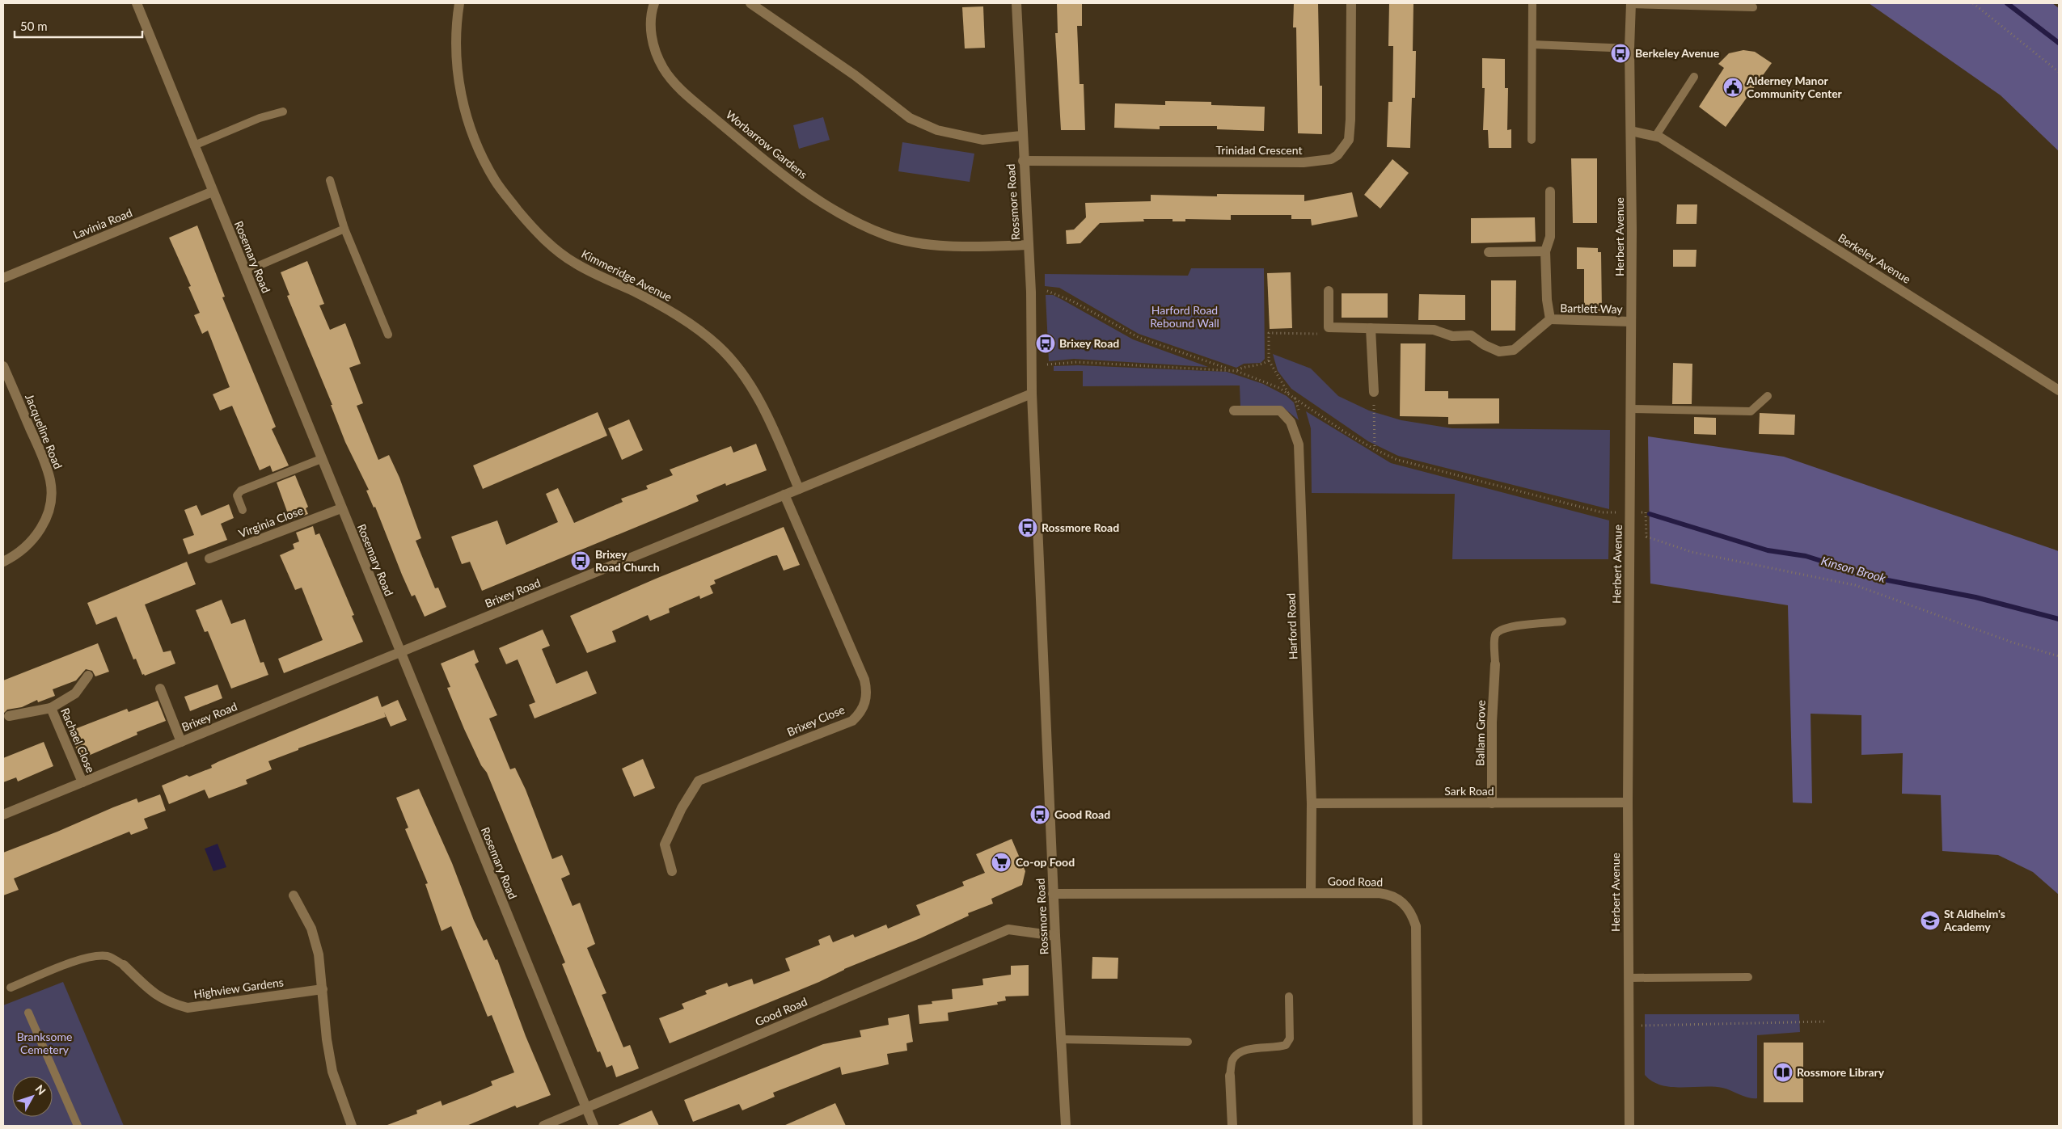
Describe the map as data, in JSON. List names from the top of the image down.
{
  "streets": {
    "street": [
      "Worbarrow Gardens",
      "Trinidad Crescent",
      "Rossmore Road",
      "Lavinia Road",
      "Herbert Avenue",
      "Rosemary Road",
      "Berkeley Avenue",
      "Kimmeridge Avenue",
      "Bartlett Way",
      "Jacqueline Road",
      "Virginia Close",
      "Brixey Road",
      "Harford Road",
      "Brixey Close",
      "Ballam Grove",
      "Rachael Close",
      "Sark Road",
      "Good Road",
      "Highview Gardens"
    ]
  },
  "crossings": [
    ["Worbarrow Gardens", "Rossmore Road"],
    ["Trinidad Crescent", "Rossmore Road"],
    ["Rossmore Road", "Brixey Road"],
    ["Rossmore Road", "Good Road"],
    ["Lavinia Road", "Rosemary Road"],
    ["Herbert Avenue", "Berkeley Avenue"],
    ["Herbert Avenue", "Bartlett Way"],
    ["Herbert Avenue", "Sark Road"],
    ["Rosemary Road", "Virginia Close"],
    ["Rosemary Road", "Brixey Road"],
    ["Rosemary Road", "Good Road"],
    ["Kimmeridge Avenue", "Brixey Road"],
    ["Brixey Road", "Brixey Close"],
    ["Brixey Road", "Rachael Close"],
    ["Harford Road", "Sark Road"],
    ["Harford Road", "Good Road"],
    ["Ballam Grove", "Sark Road"]
  ],
  "water": ["Kinson Brook"],
  "parks": ["Harford Road Rebound Wall", "Branksome Cemetery"],
  "places": {
    "bus stop": [
      "Berkeley Avenue",
      "Brixey Road",
      "Rossmore Road",
      "Brixey Road Church",
      "Good Road"
    ],
    "public building": ["Alderney Manor Community Center"],
    "supermarket": ["Co-op Food"],
    "school or university": ["St Aldhelm's Academy"],
    "library": ["Rossmore Library"]
  },
  "scale_bar": "50 m",
  "north": "top right"
}
